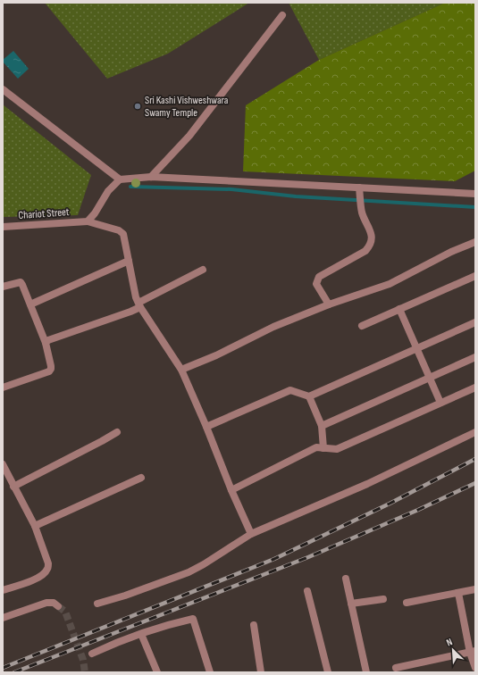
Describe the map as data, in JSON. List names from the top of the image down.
{
  "streets": {
    "street": ["Chariot Street"]
  },
  "places": ["Sri Kashi Vishweshwara Swamy Temple"],
  "north": "top left"
}
